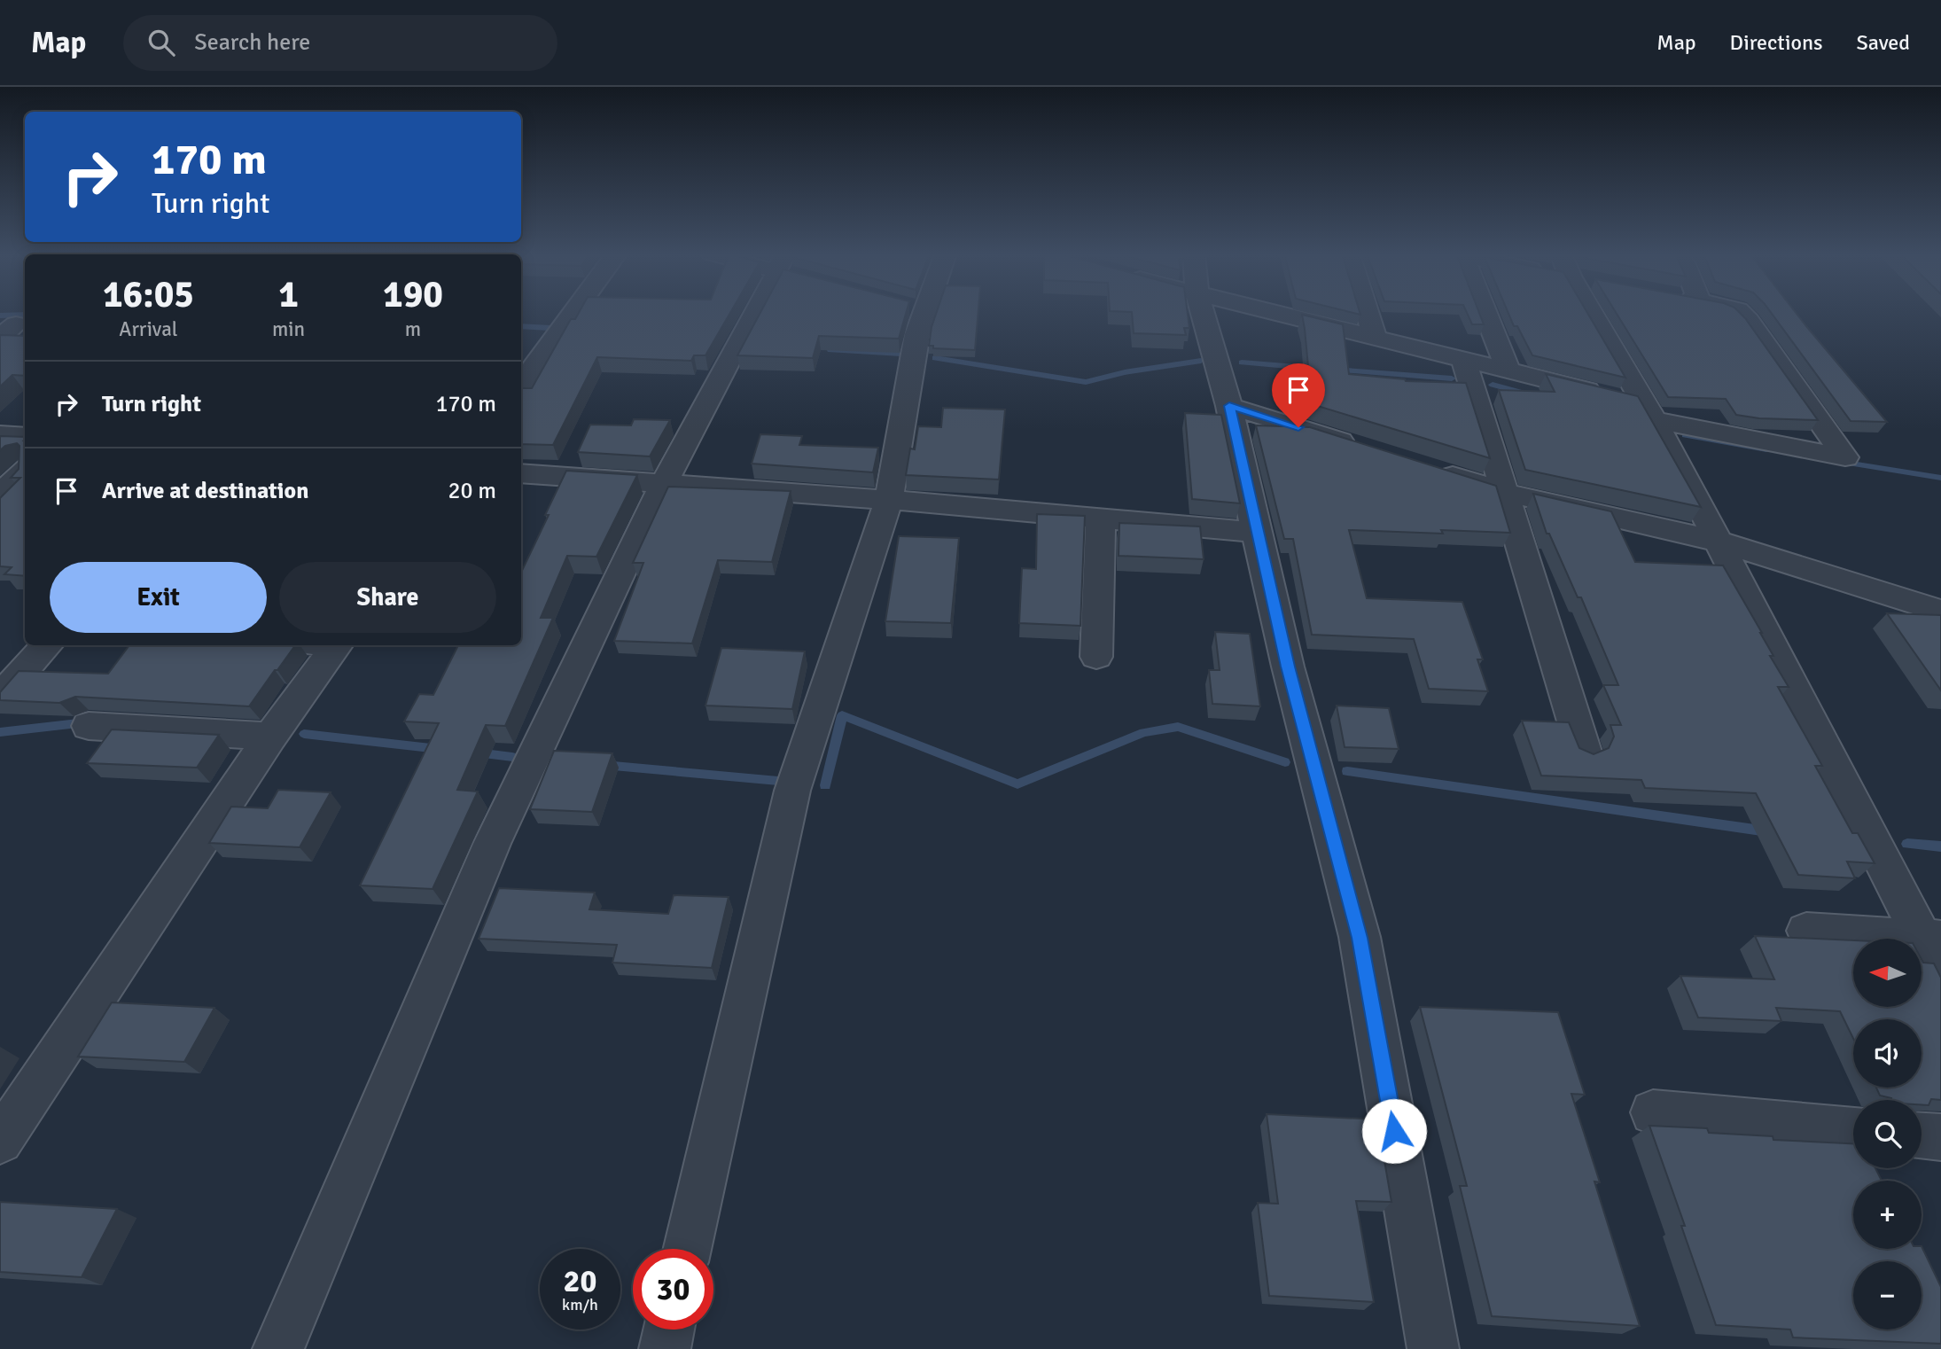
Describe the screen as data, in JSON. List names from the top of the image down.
{
  "north": "left",
  "page": {
    "header": "Map",
    "search": "Search here",
    "nav": ["Map", "Directions", "Saved"],
    "turn": ["170 m", "Turn right"],
    "eta": [
      "16:05",
      "Arrival",
      "1",
      "min",
      "190",
      "m"
    ],
    "list": [
      {
        "name": "Turn right",
        "value": "170 m"
      },
      {
        "name": "Arrive at destination",
        "value": "20 m"
      }
    ],
    "buttons": ["Exit", "Share"],
    "map_buttons": ["+", "−"],
    "speed": "20 km/h",
    "limit": "30"
  }
}
